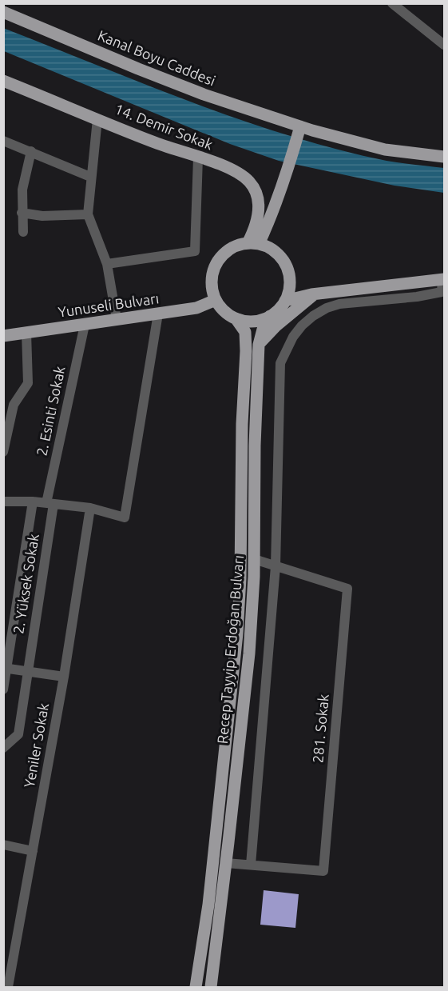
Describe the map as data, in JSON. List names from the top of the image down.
{
  "streets": {
    "main road": [
      "Kanal Boyu Caddesi",
      "14. Demir Sokak",
      "Yunuseli Bulvarı",
      "Recep Tayyip Erdoğan Bulvarı"
    ],
    "street": [
      "2. Esinti Sokak",
      "2. Yüksek Sokak",
      "281. Sokak",
      "Yeniler Sokak"
    ]
  },
  "crossings": [
    ["14. Demir Sokak", "Yunuseli Bulvarı"],
    ["14. Demir Sokak", "Recep Tayyip Erdoğan Bulvarı"],
    ["Yunuseli Bulvarı", "2. Esinti Sokak"],
    ["Yunuseli Bulvarı", "Recep Tayyip Erdoğan Bulvarı"],
    ["2. Esinti Sokak", "2. Yüksek Sokak"],
    ["Recep Tayyip Erdoğan Bulvarı", "281. Sokak"]
  ]
}
